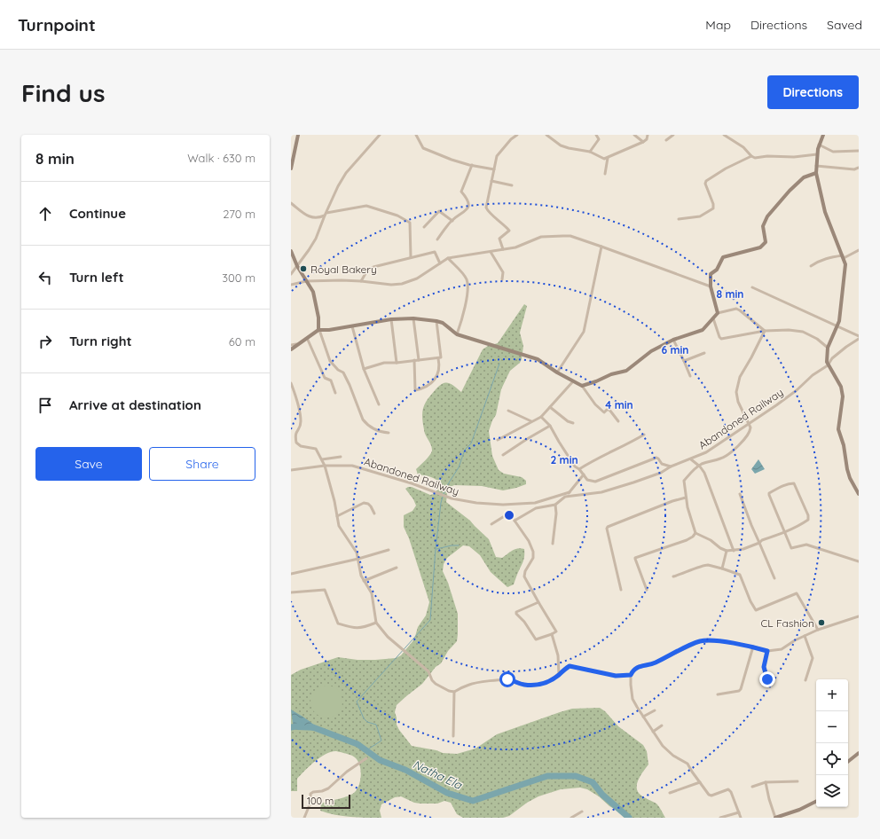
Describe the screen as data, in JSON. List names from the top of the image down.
{
  "streets": {
    "street": ["Abandoned Railway"]
  },
  "water": ["Natha Ela"],
  "places": ["Royal Bakery", "CL Fashion"],
  "scale_bar": "100 m",
  "page": {
    "header": "Turnpoint",
    "nav": ["Map", "Directions", "Saved"],
    "buttons": [
      "Directions",
      ["Save", "Share"]
    ],
    "title": "Find us",
    "heading": ["8 min", "Walk · 630 m"],
    "list": [
      ["Continue", "270 m"],
      ["Turn left", "300 m"],
      ["Turn right", "60 m"],
      "Arrive at destination"
    ],
    "map_buttons": ["+", "−"],
    "scale": "100 m"
  },
  "rings": [
    "8 min",
    "6 min",
    "4 min",
    "2 min"
  ]
}
